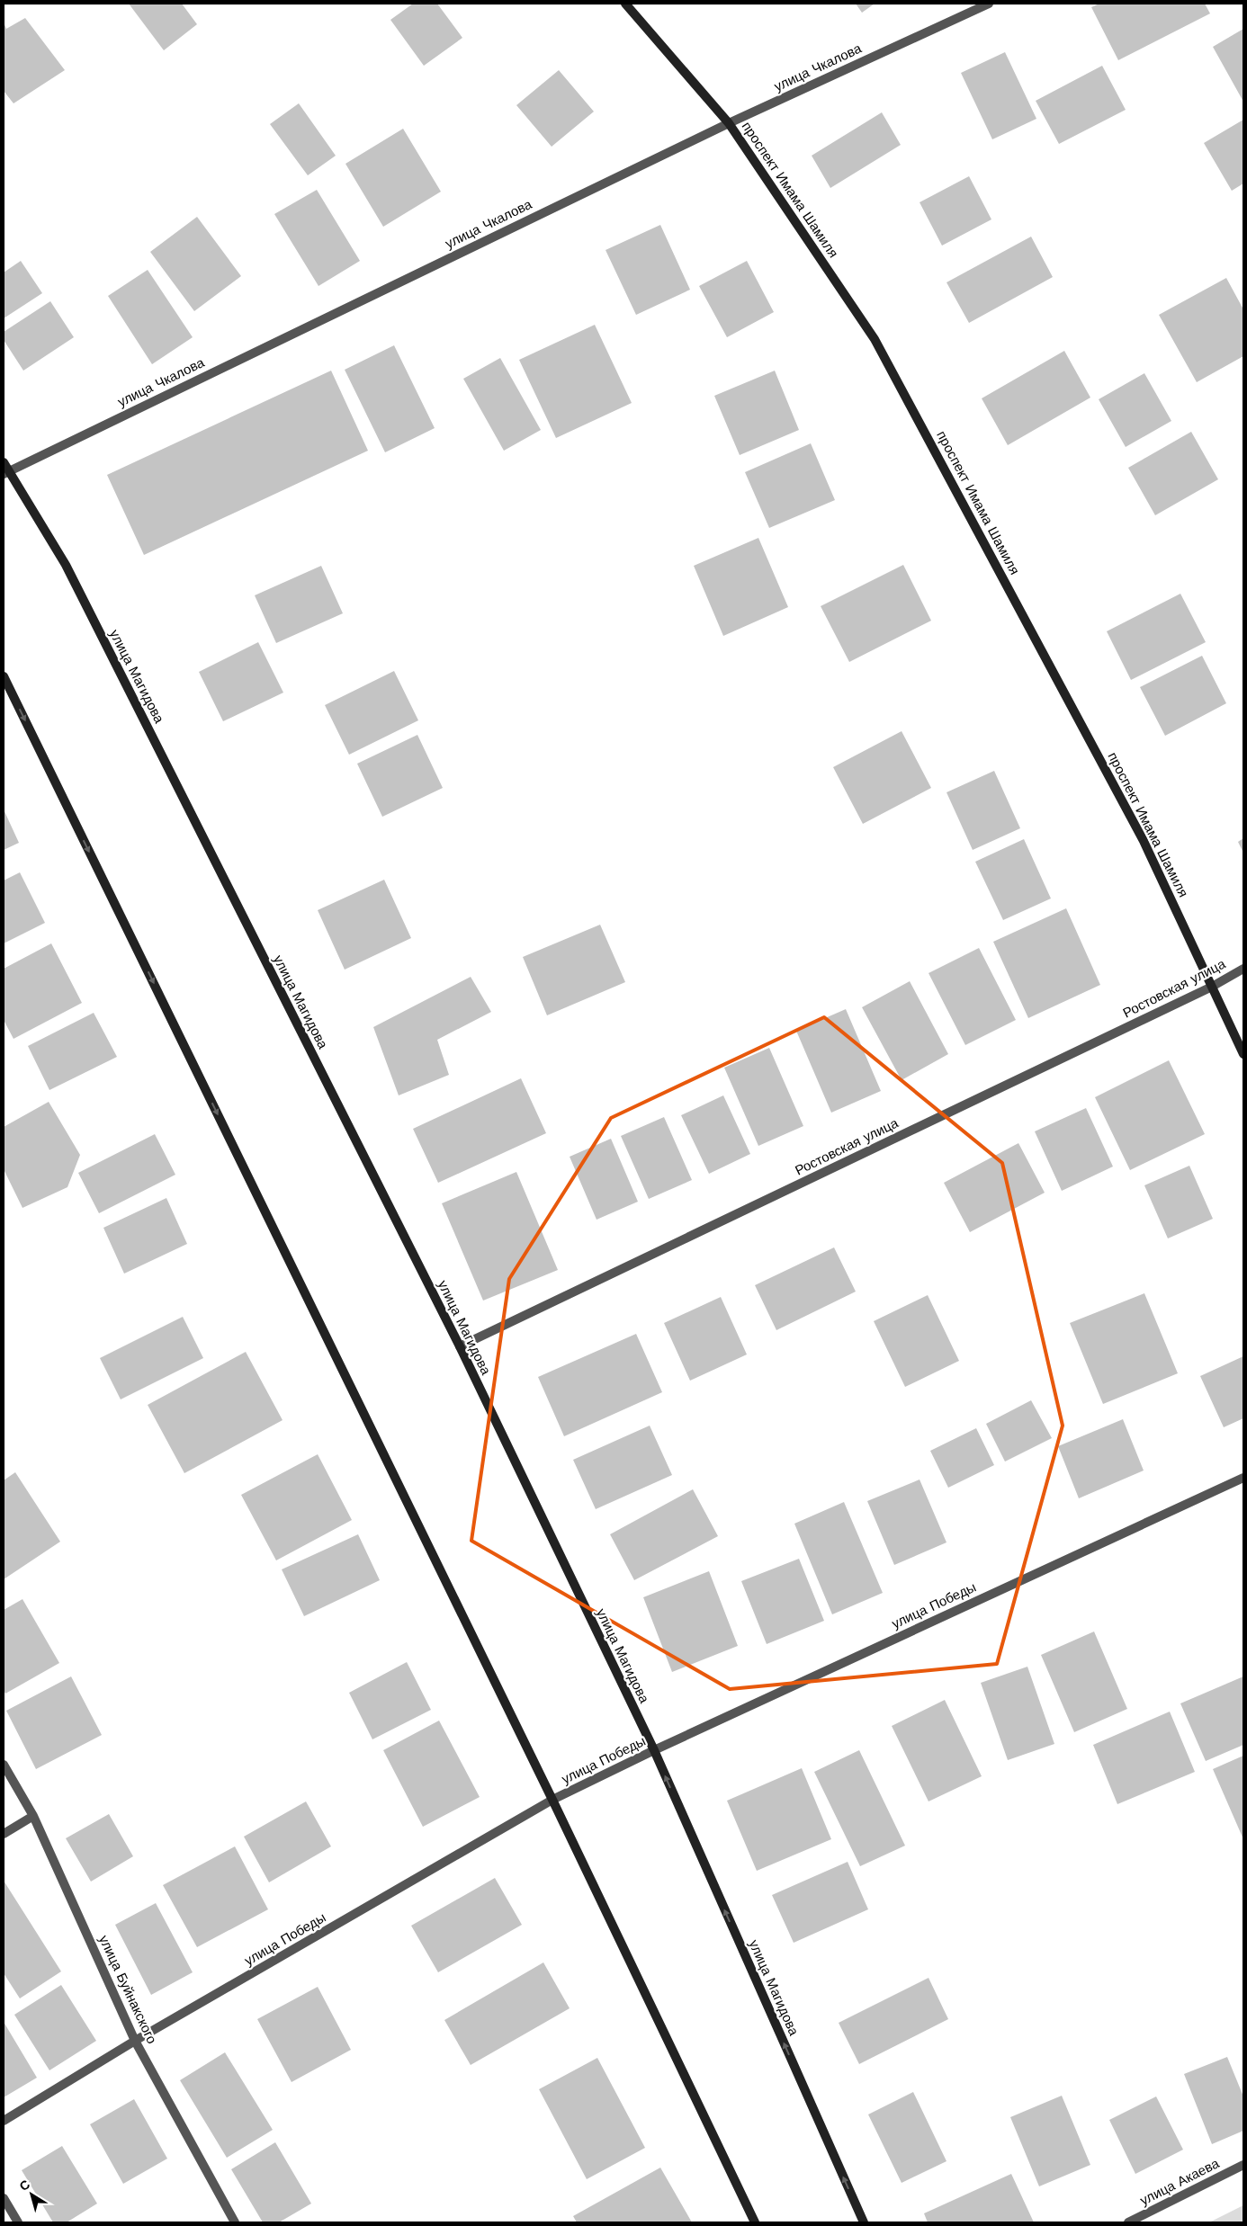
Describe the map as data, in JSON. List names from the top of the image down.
{
  "streets": {
    "main road": ["проспект Имама Шамиля", "улица Магидова"],
    "street": [
      "улица Чкалова",
      "Ростовская улица",
      "улица Победы",
      "улица Буйнакского",
      "улица Акаева"
    ]
  },
  "crossings": [
    ["улица Чкалова", "проспект Имама Шамиля"],
    ["улица Чкалова", "улица Магидова"],
    ["проспект Имама Шамиля", "Ростовская улица"],
    ["улица Магидова", "Ростовская улица"],
    ["улица Магидова", "улица Победы"],
    ["улица Победы", "улица Буйнакского"]
  ],
  "north": "top left"
}
